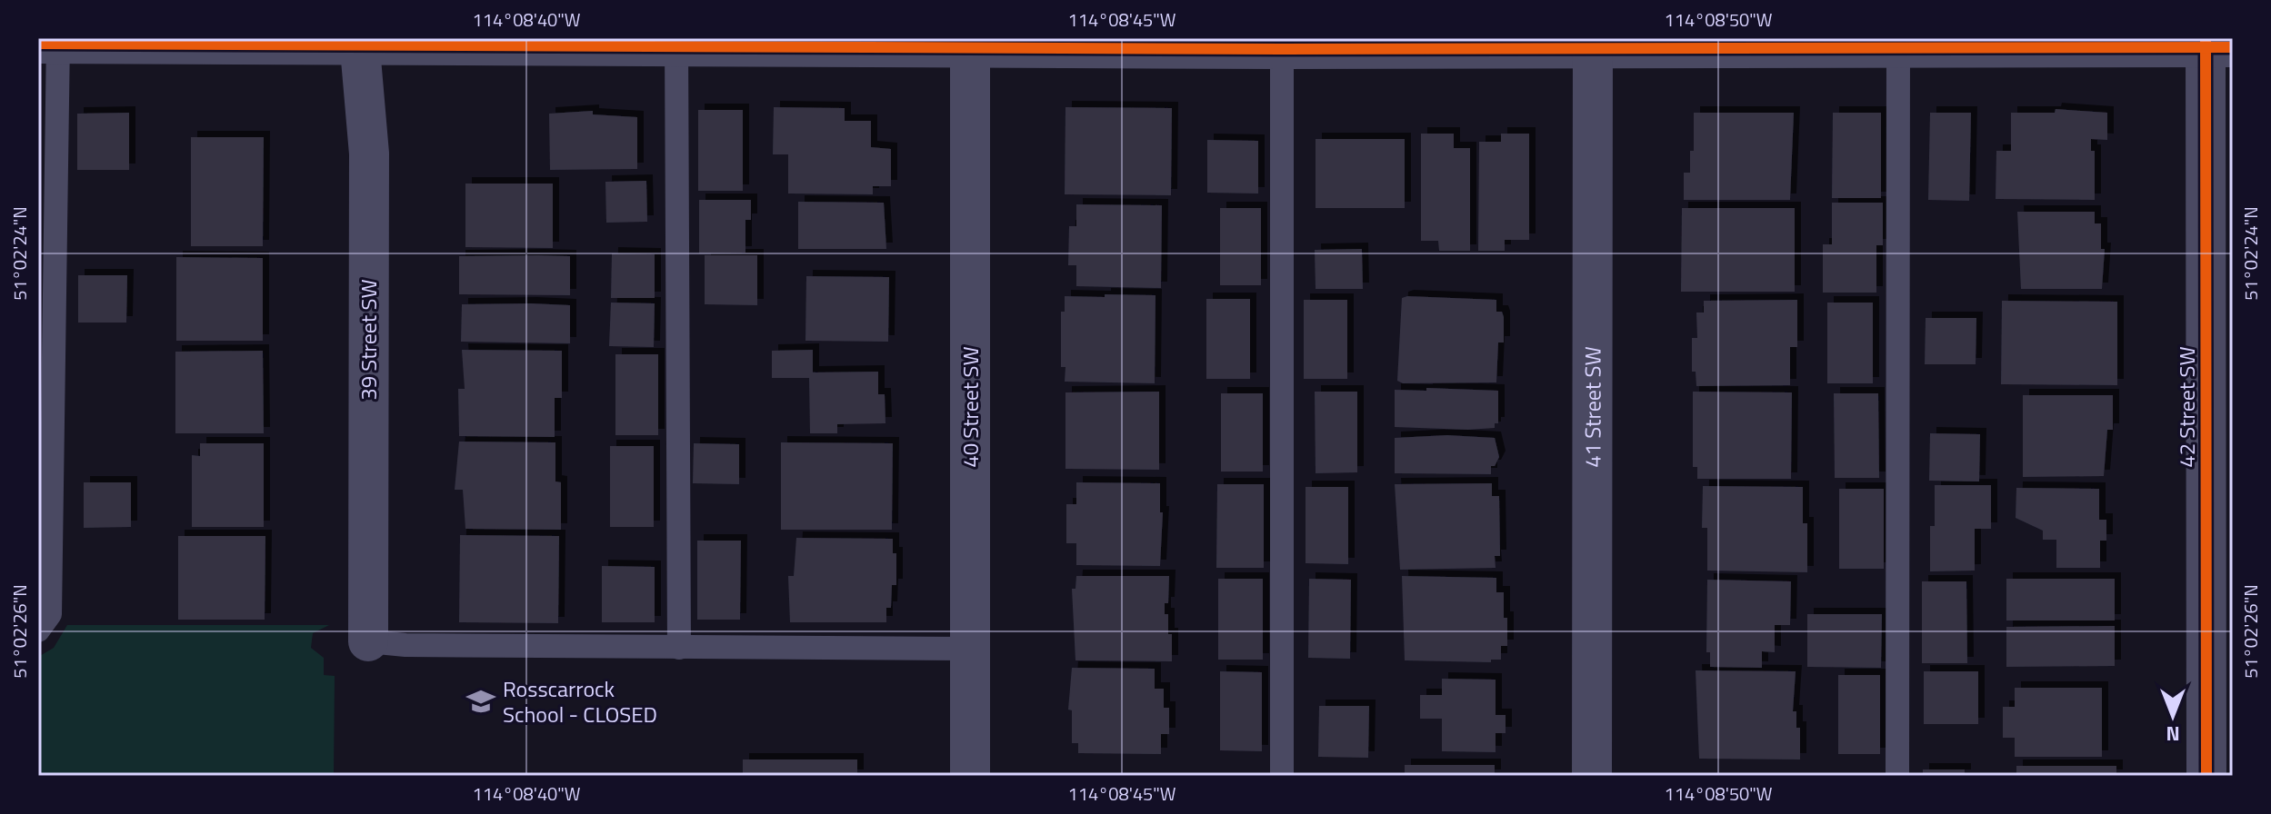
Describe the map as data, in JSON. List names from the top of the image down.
{
  "streets": {
    "street": [
      "39 Street SW",
      "40 Street SW",
      "41 Street SW",
      "42 Street SW"
    ]
  },
  "places": {
    "school or university": ["Rosscarrock School - CLOSED"]
  },
  "north": "bottom",
  "coordinates": [
    "114°08'40\"W",
    "114°08'45\"W",
    "114°08'50\"W",
    "51°02'24\"N",
    "51°02'26\"N"
  ]
}
